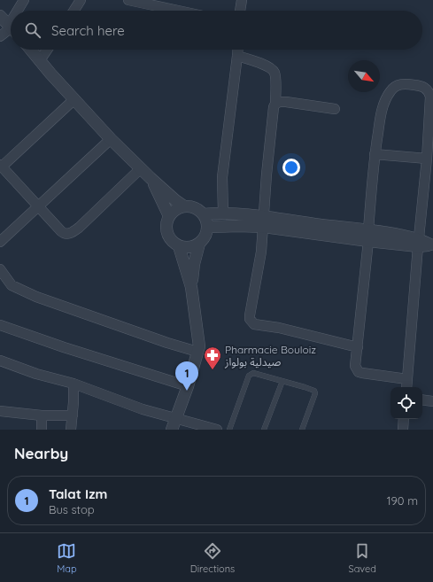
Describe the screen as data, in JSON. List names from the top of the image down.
{
  "places": {
    "pharmacy": ["Pharmacie Bouloiz صيدلية بولواز"]
  },
  "north": "bottom right",
  "page": {
    "search": "Search here",
    "pins": "1",
    "heading": "Nearby",
    "list": [
      {
        "mark": "1",
        "name": "Talat Izm",
        "note": "Bus stop",
        "value": "190 m"
      }
    ],
    "nav": ["Map", "Directions", "Saved"]
  }
}
